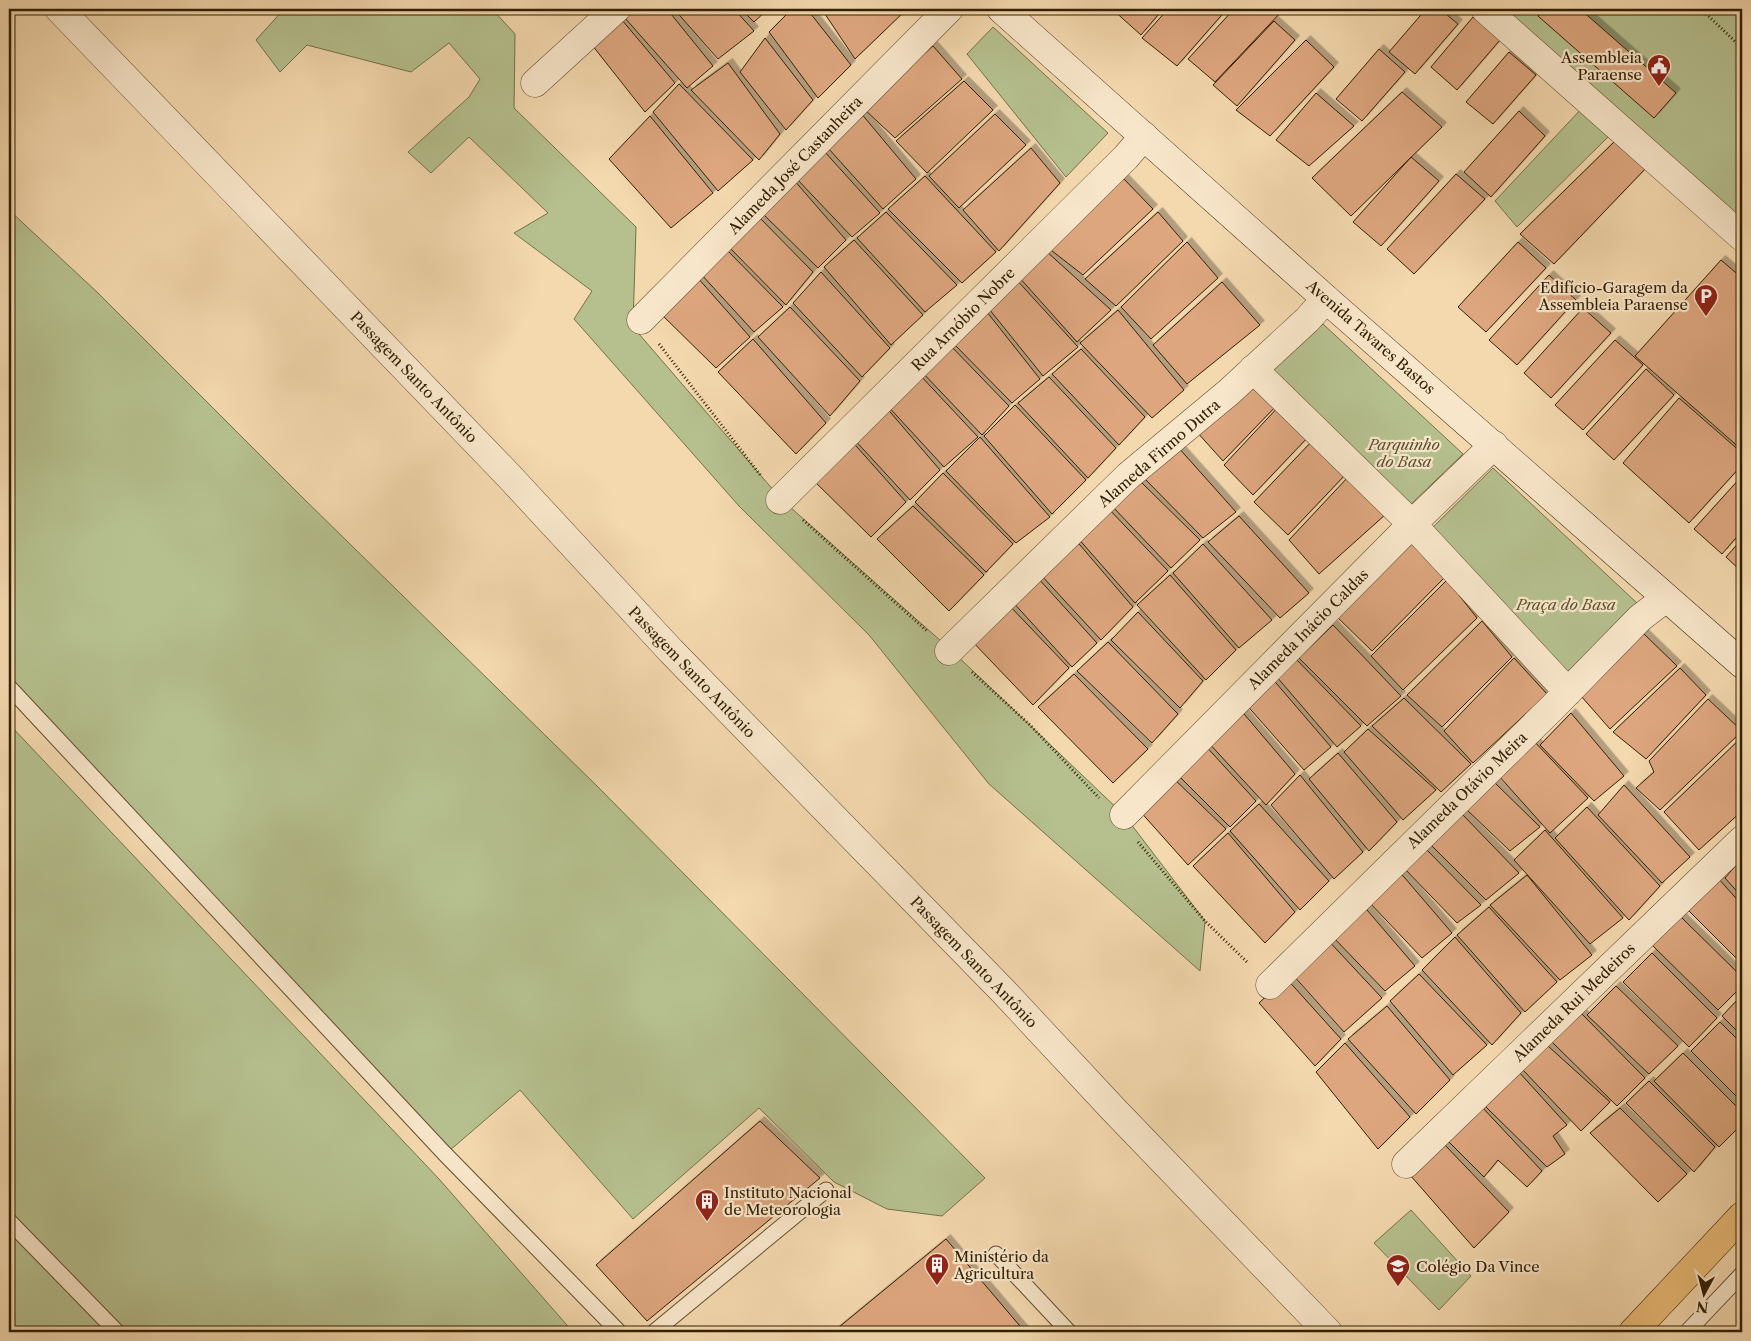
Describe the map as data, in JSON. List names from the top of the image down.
{
  "streets": {
    "street": [
      "Alameda José Castanheira",
      "Rua Arnóbio Nobre",
      "Avenida Tavares Bastos",
      "Passagem Santo Antônio",
      "Alameda Firmo Dutra",
      "Alameda Inácio Caldas",
      "Alameda Otávio Meira",
      "Alameda Rui Medeiros"
    ]
  },
  "crossings": [
    ["Rua Arnóbio Nobre", "Avenida Tavares Bastos"],
    ["Avenida Tavares Bastos", "Alameda Firmo Dutra"],
    ["Avenida Tavares Bastos", "Alameda Inácio Caldas"],
    ["Avenida Tavares Bastos", "Alameda Otávio Meira"]
  ],
  "parks": ["Parquinho do Basa", "Praça do Basa"],
  "places": {
    "public building": ["Assembleia Paraense"],
    "parking": ["Edifício-Garagem da Assembleia Paraense"],
    "building": ["Instituto Nacional de Meteorologia", "Ministério da Agricultura"],
    "school or university": ["Colégio Da Vince"]
  },
  "north": "bottom"
}
